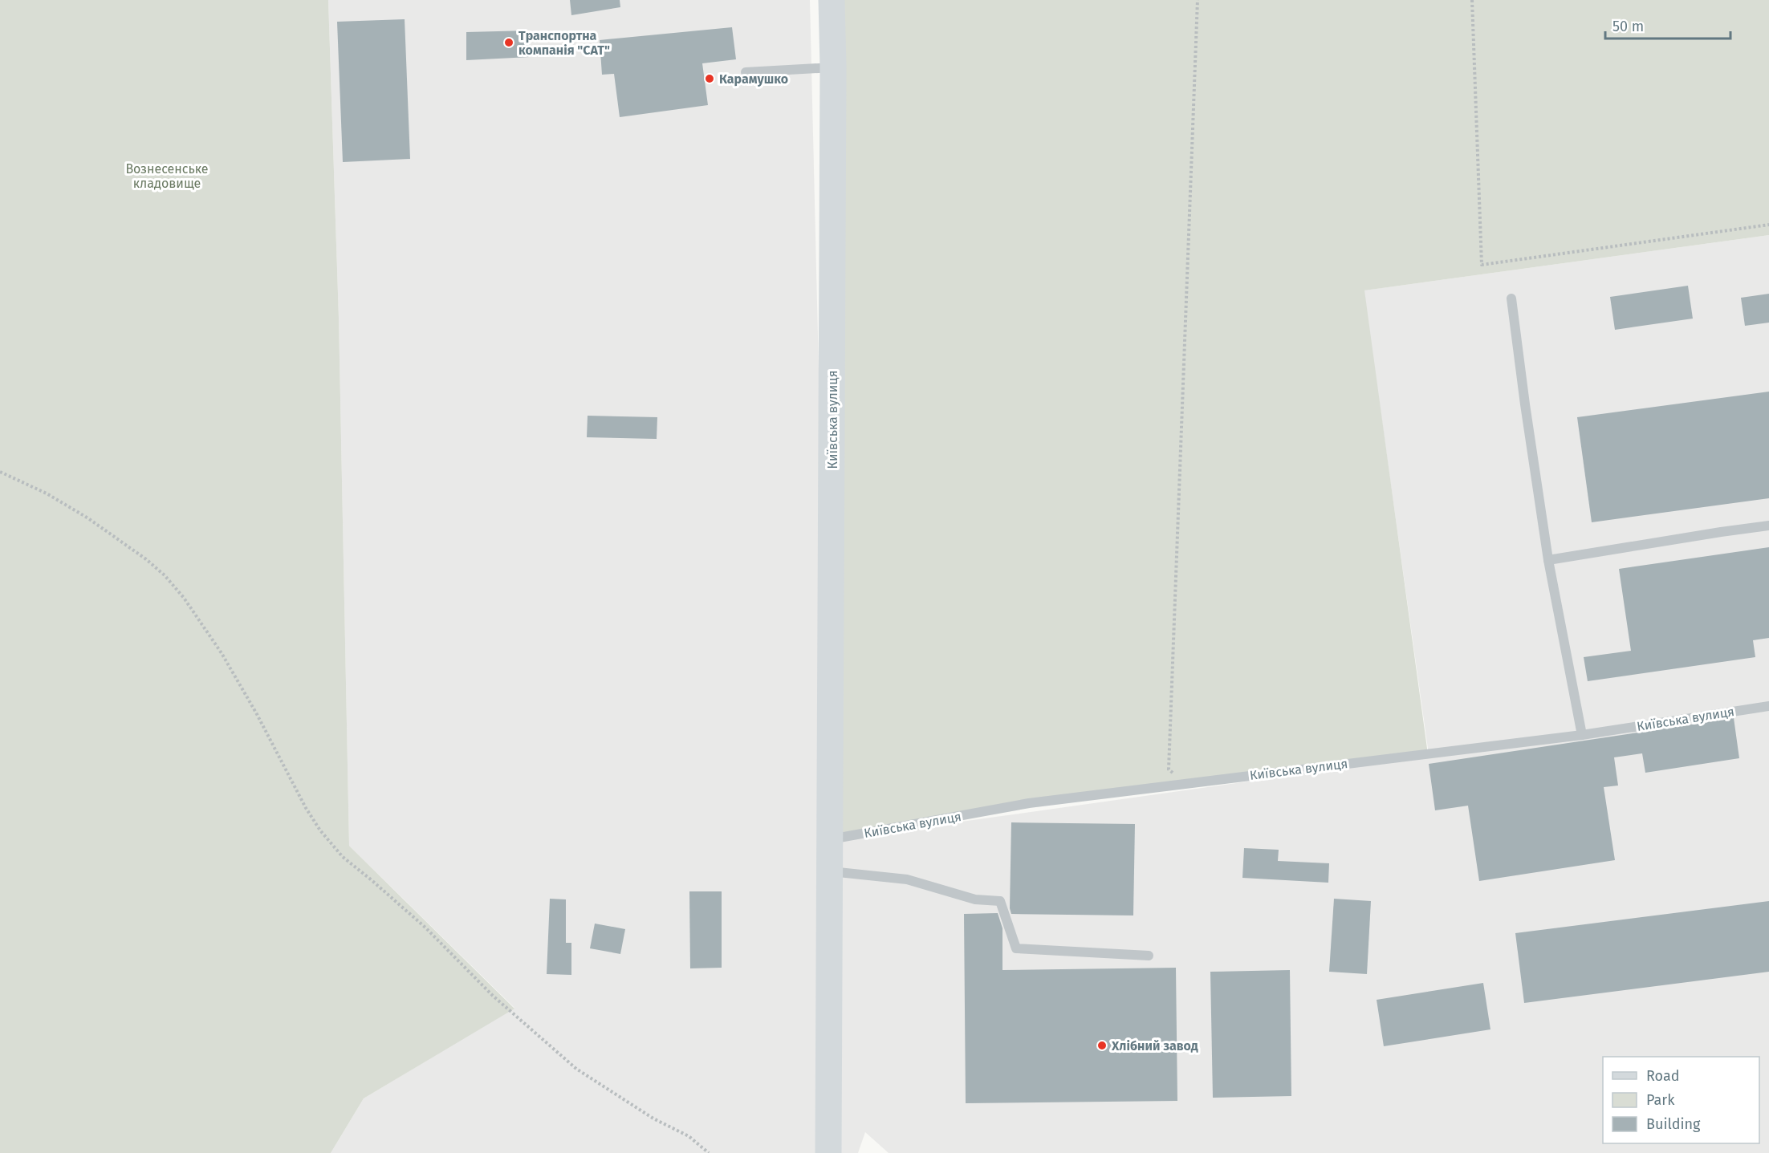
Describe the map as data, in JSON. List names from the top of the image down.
{
  "streets": {
    "main road": ["Київська вулиця"]
  },
  "parks": ["Вознесенське кладовище"],
  "places": ["Транспортна компанія \"САТ\"", "Карамушко", "Хлібний завод"],
  "legend": ["Road", "Park", "Building"],
  "scale_bar": "50 m"
}
